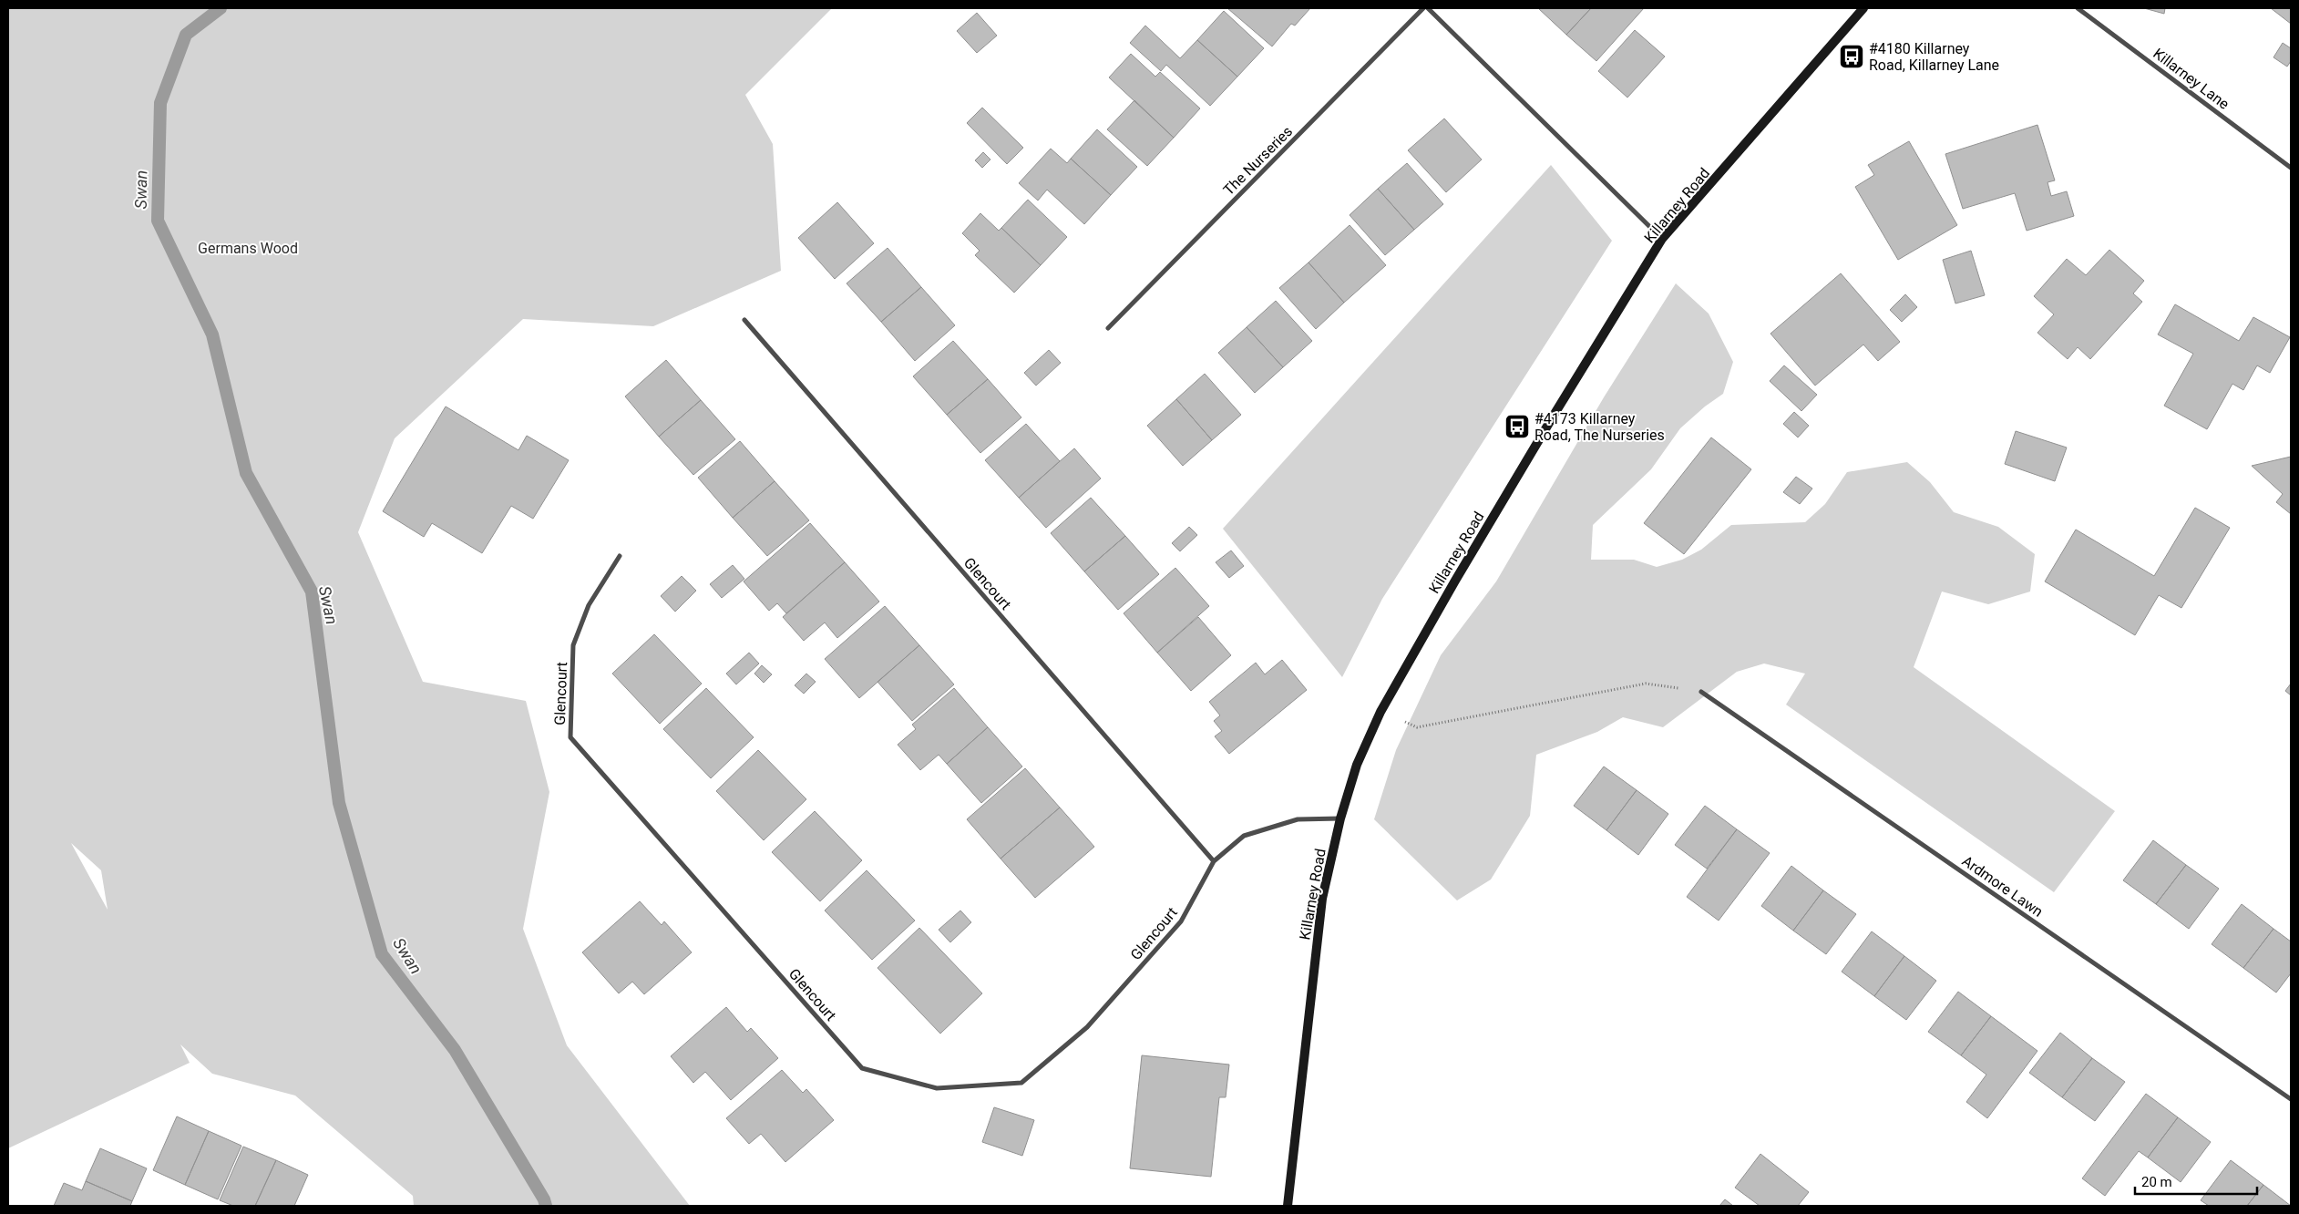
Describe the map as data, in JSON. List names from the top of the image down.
{
  "streets": {
    "main road": ["Killarney Road"],
    "street": [
      "Killarney Lane",
      "The Nurseries",
      "Glencourt",
      "Ardmore Lawn"
    ]
  },
  "crossings": [
    ["Killarney Road", "Glencourt"]
  ],
  "water": ["Swan"],
  "parks": ["Germans Wood"],
  "places": {
    "bus stop": ["#4180 Killarney Road, Killarney Lane", "#4173 Killarney Road, The Nurseries"]
  },
  "scale_bar": "20 m"
}
